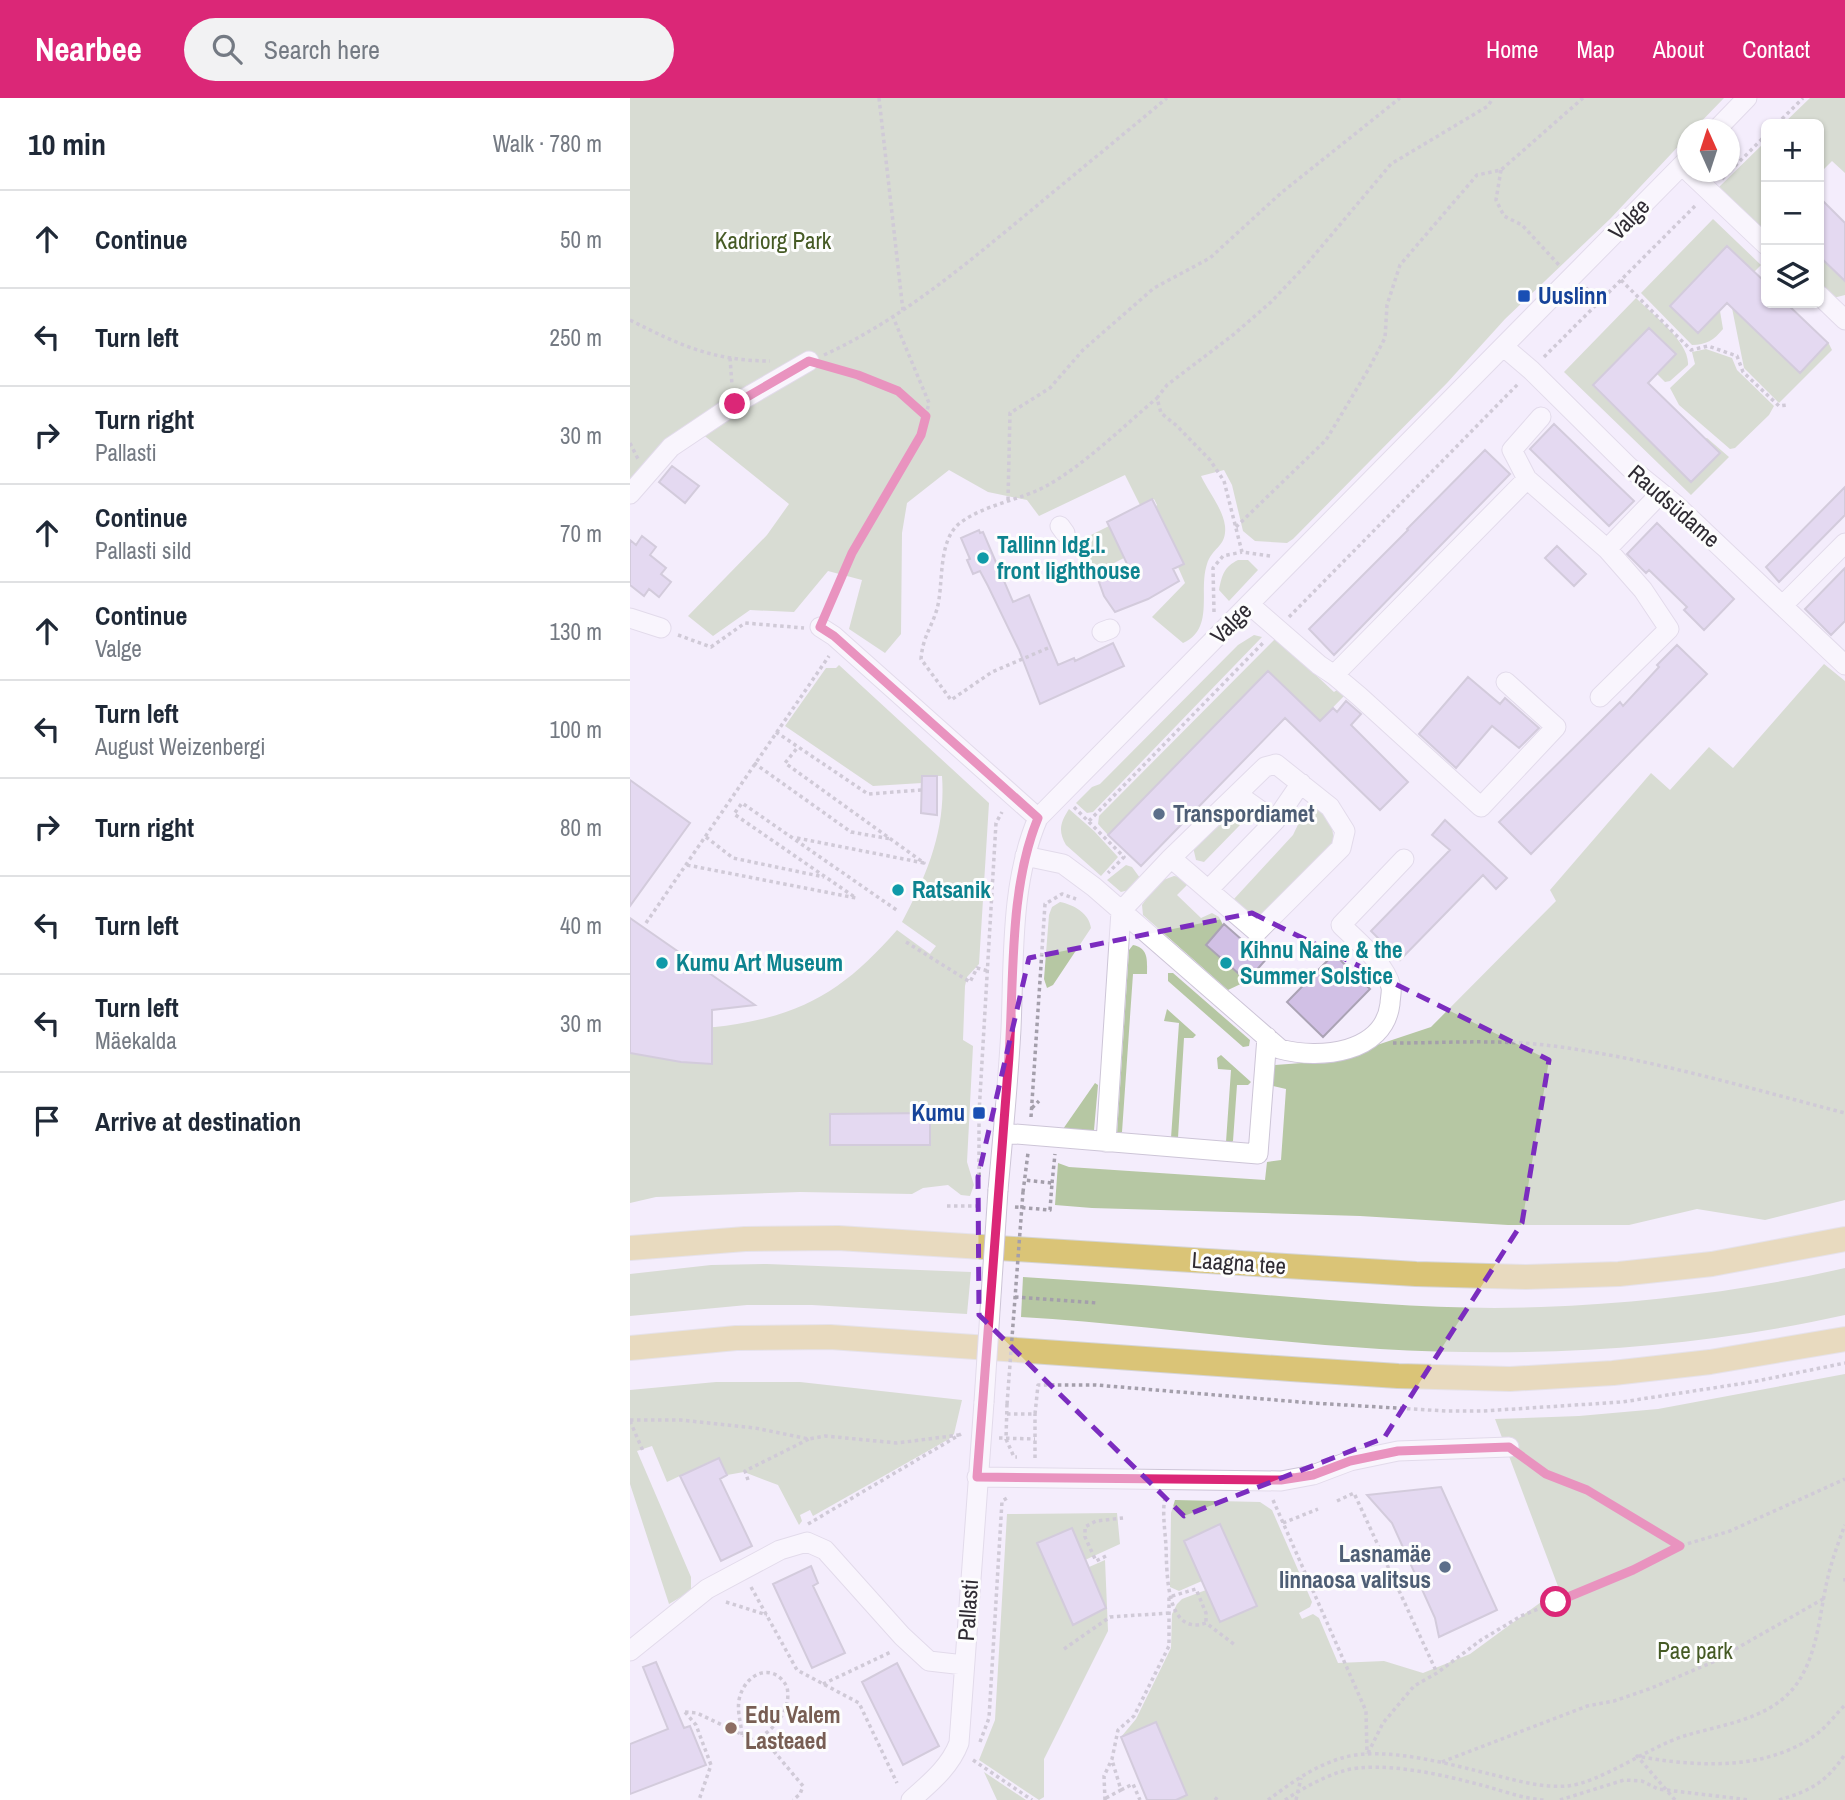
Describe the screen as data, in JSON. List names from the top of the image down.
{
  "streets": {
    "main road": ["Laagna tee"],
    "street": ["Valge", "Raudsüdame", "Pallasti"]
  },
  "crossings": [
    ["Valge", "Raudsüdame"],
    ["Valge", "Pallasti"]
  ],
  "parks": ["Kadriorg Park", "Pae park"],
  "places": {
    "transit": ["Uuslinn", "Kumu"],
    "other": [
      "Tallinn ldg.l. front lighthouse",
      "Transpordiamet",
      "Ratsanik",
      "Kumu Art Museum",
      "Kihnu Naine & the Summer Solstice",
      "Lasnamäe linnaosa valitsus",
      "Edu Valem Lasteaed"
    ]
  },
  "north": "top",
  "page": {
    "header": "Nearbee",
    "search": "Search here",
    "nav": [
      "Home",
      "Map",
      "About",
      "Contact"
    ],
    "heading": ["10 min", "Walk · 780 m"],
    "map_buttons": ["+", "−"],
    "list": [
      ["Continue", "50 m"],
      ["Turn left", "250 m"],
      ["Turn right", "Pallasti", "30 m"],
      ["Continue", "Pallasti sild", "70 m"],
      ["Continue", "Valge", "130 m"],
      ["Turn left", "August Weizenbergi", "100 m"],
      ["Turn right", "80 m"],
      ["Turn left", "40 m"],
      ["Turn left", "Mäekalda", "30 m"],
      "Arrive at destination"
    ]
  }
}
